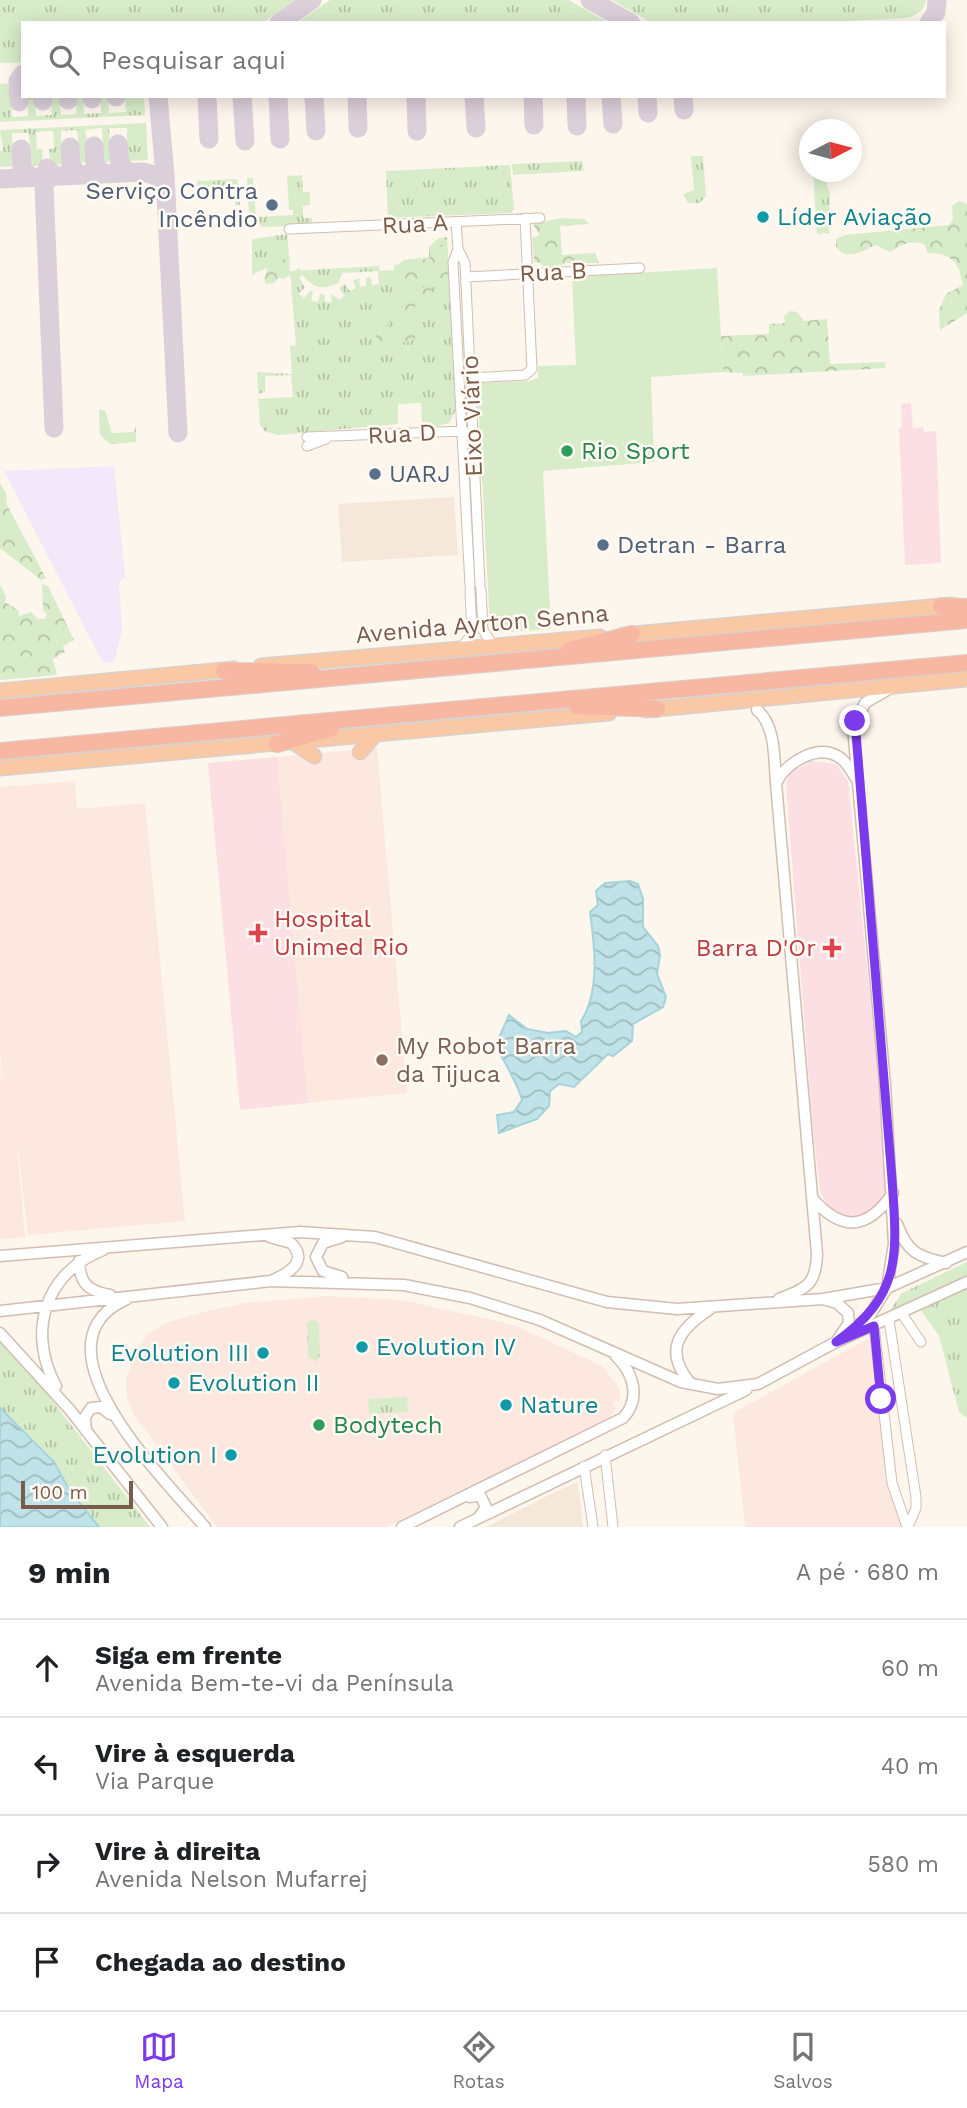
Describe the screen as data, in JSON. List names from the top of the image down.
{
  "streets": {
    "highway": ["Avenida Ayrton Senna"],
    "street": [
      "Rua A",
      "Rua B",
      "Eixo Viário",
      "Rua D"
    ]
  },
  "crossings": [
    ["Rua A", "Eixo Viário"],
    ["Rua B", "Eixo Viário"],
    ["Eixo Viário", "Rua D"],
    ["Eixo Viário", "Avenida Ayrton Senna"]
  ],
  "places": {
    "other": [
      "Serviço Contra Incêndio",
      "Líder Aviação",
      "Rio Sport",
      "UARJ",
      "Detran - Barra",
      "My Robot Barra da Tijuca",
      "Evolution IV",
      "Evolution III",
      "Evolution II",
      "Nature",
      "Bodytech",
      "Evolution I"
    ],
    "health": ["Hospital Unimed Rio", "Barra D'Or"]
  },
  "scale_bar": "100 m",
  "north": "right",
  "page": {
    "search": "Pesquisar aqui",
    "scale": "100 m",
    "heading": ["9 min", "A pé · 680 m"],
    "list": [
      ["Siga em frente", "Avenida Bem-te-vi da Península", "60 m"],
      ["Vire à esquerda", "Via Parque", "40 m"],
      ["Vire à direita", "Avenida Nelson Mufarrej", "580 m"],
      "Chegada ao destino"
    ],
    "nav": ["Mapa", "Rotas", "Salvos"]
  }
}
